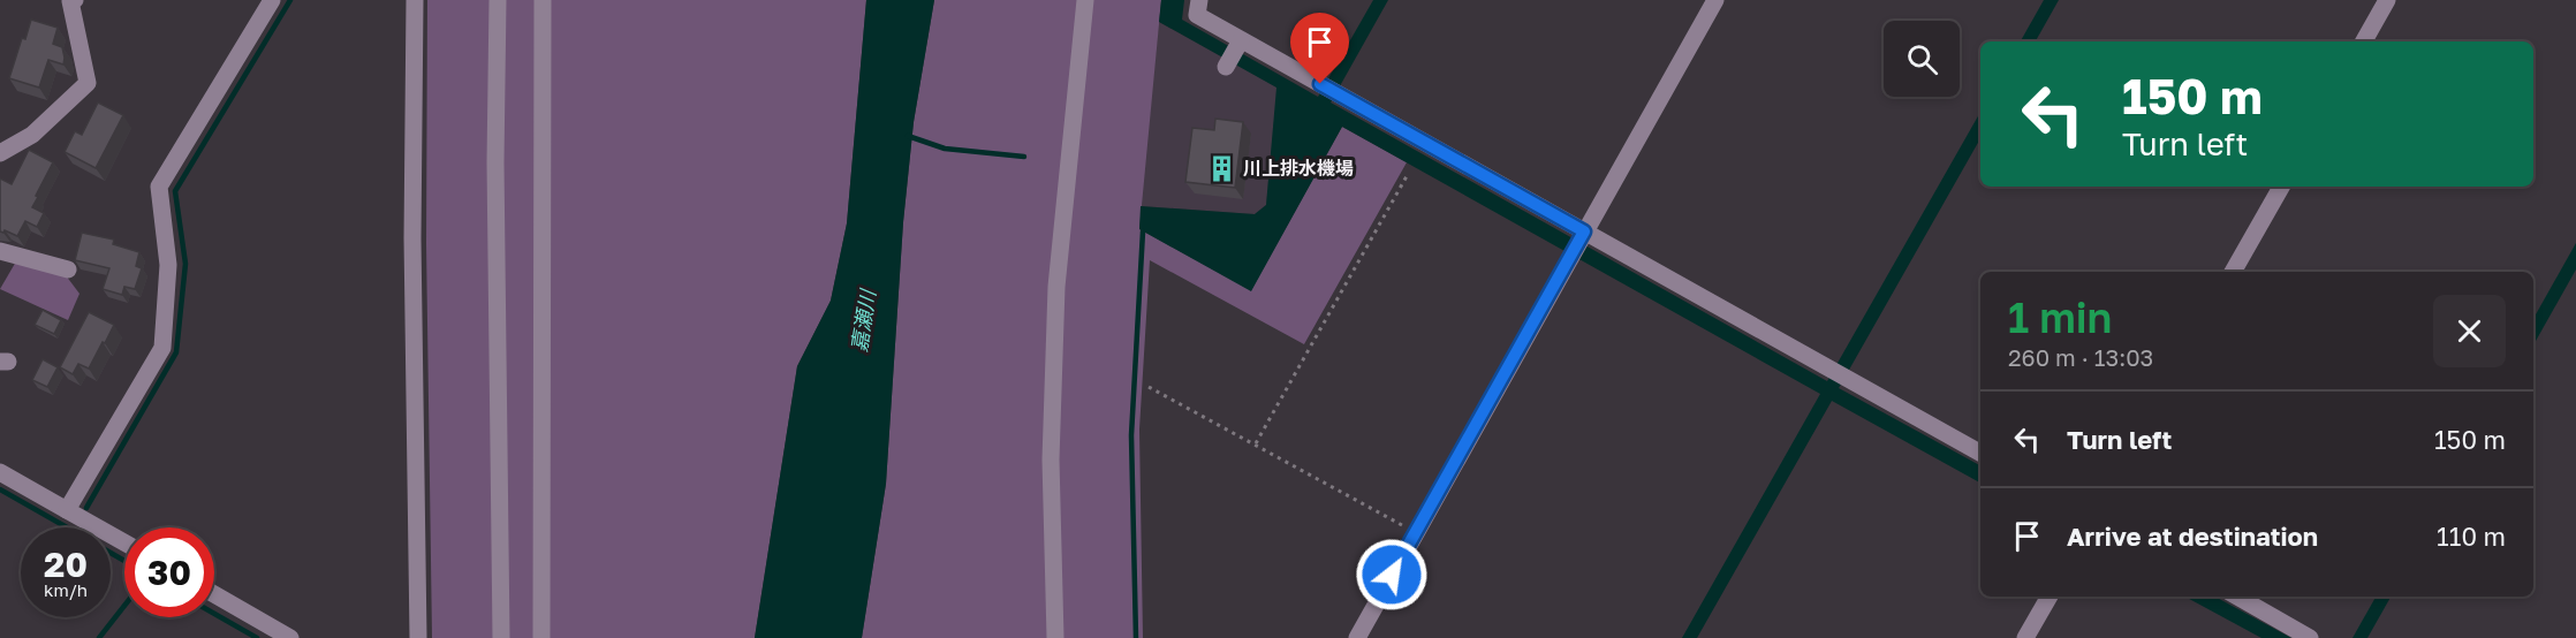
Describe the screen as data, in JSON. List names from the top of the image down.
{
  "water": ["嘉瀬川"],
  "places": {
    "building": ["川上排水機場"]
  },
  "page": {
    "turn": ["150 m", "Turn left"],
    "heading": ["1 min", "260 m · 13:03"],
    "list": [
      {
        "name": "Turn left",
        "value": "150 m"
      },
      {
        "name": "Arrive at destination",
        "value": "110 m"
      }
    ],
    "speed": "20 km/h",
    "limit": "30"
  }
}
